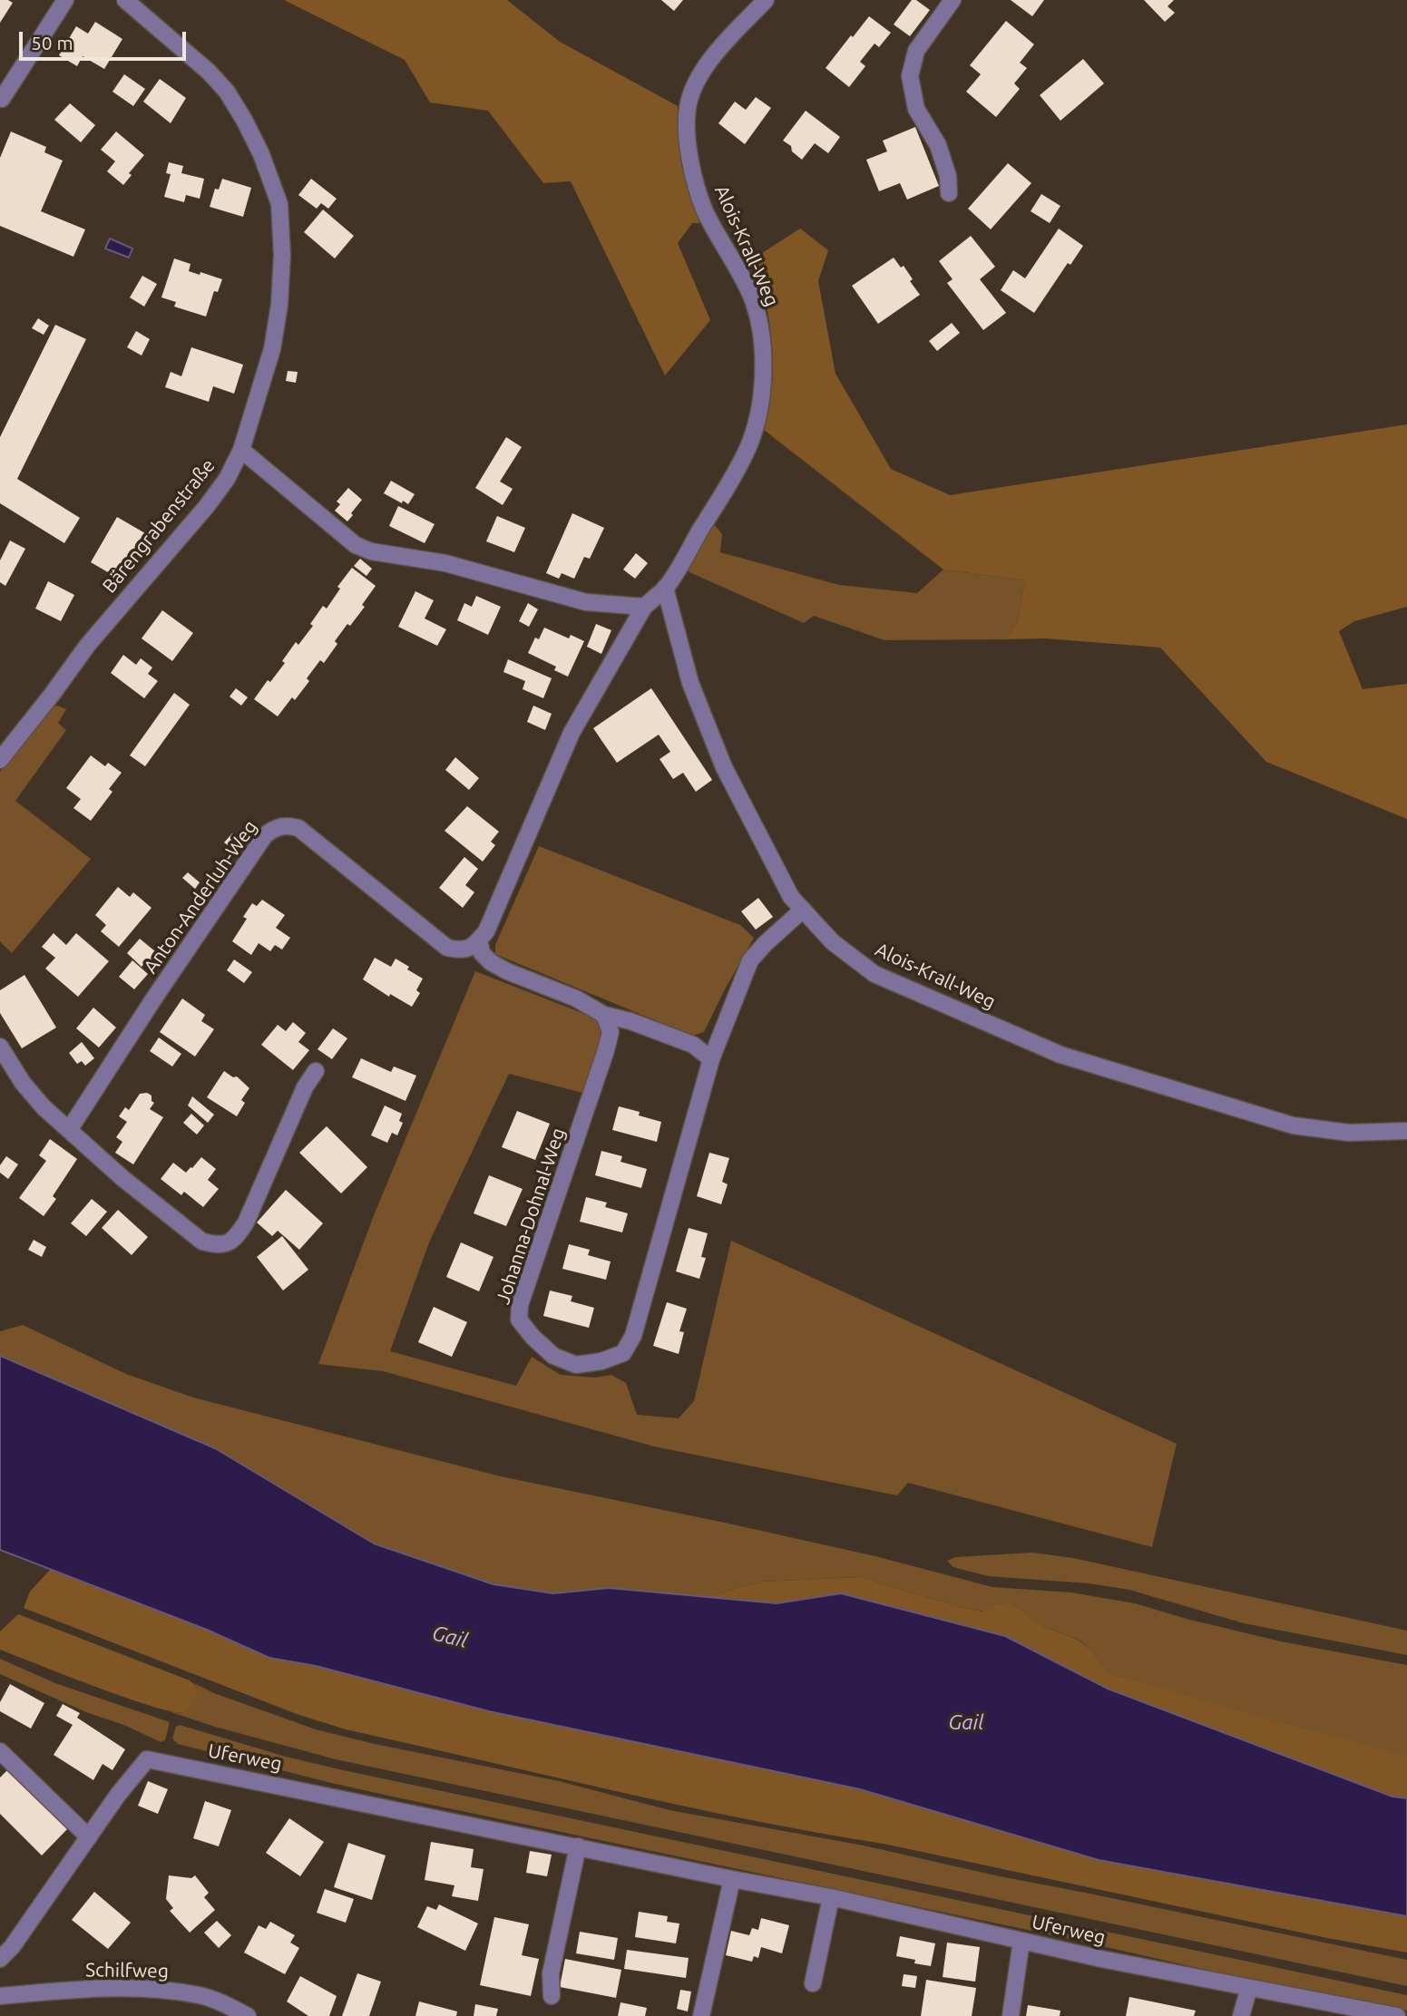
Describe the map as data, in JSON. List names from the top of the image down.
{
  "streets": {
    "street": [
      "Alois-Krall-Weg",
      "Bärengrabenstraße",
      "Anton-Anderluh-Weg",
      "Johanna-Dohnal-Weg",
      "Uferweg",
      "Schilfweg"
    ]
  },
  "crossings": [
    ["Alois-Krall-Weg", "Anton-Anderluh-Weg"],
    ["Alois-Krall-Weg", "Johanna-Dohnal-Weg"]
  ],
  "water": ["Gail"],
  "scale_bar": "50 m"
}
